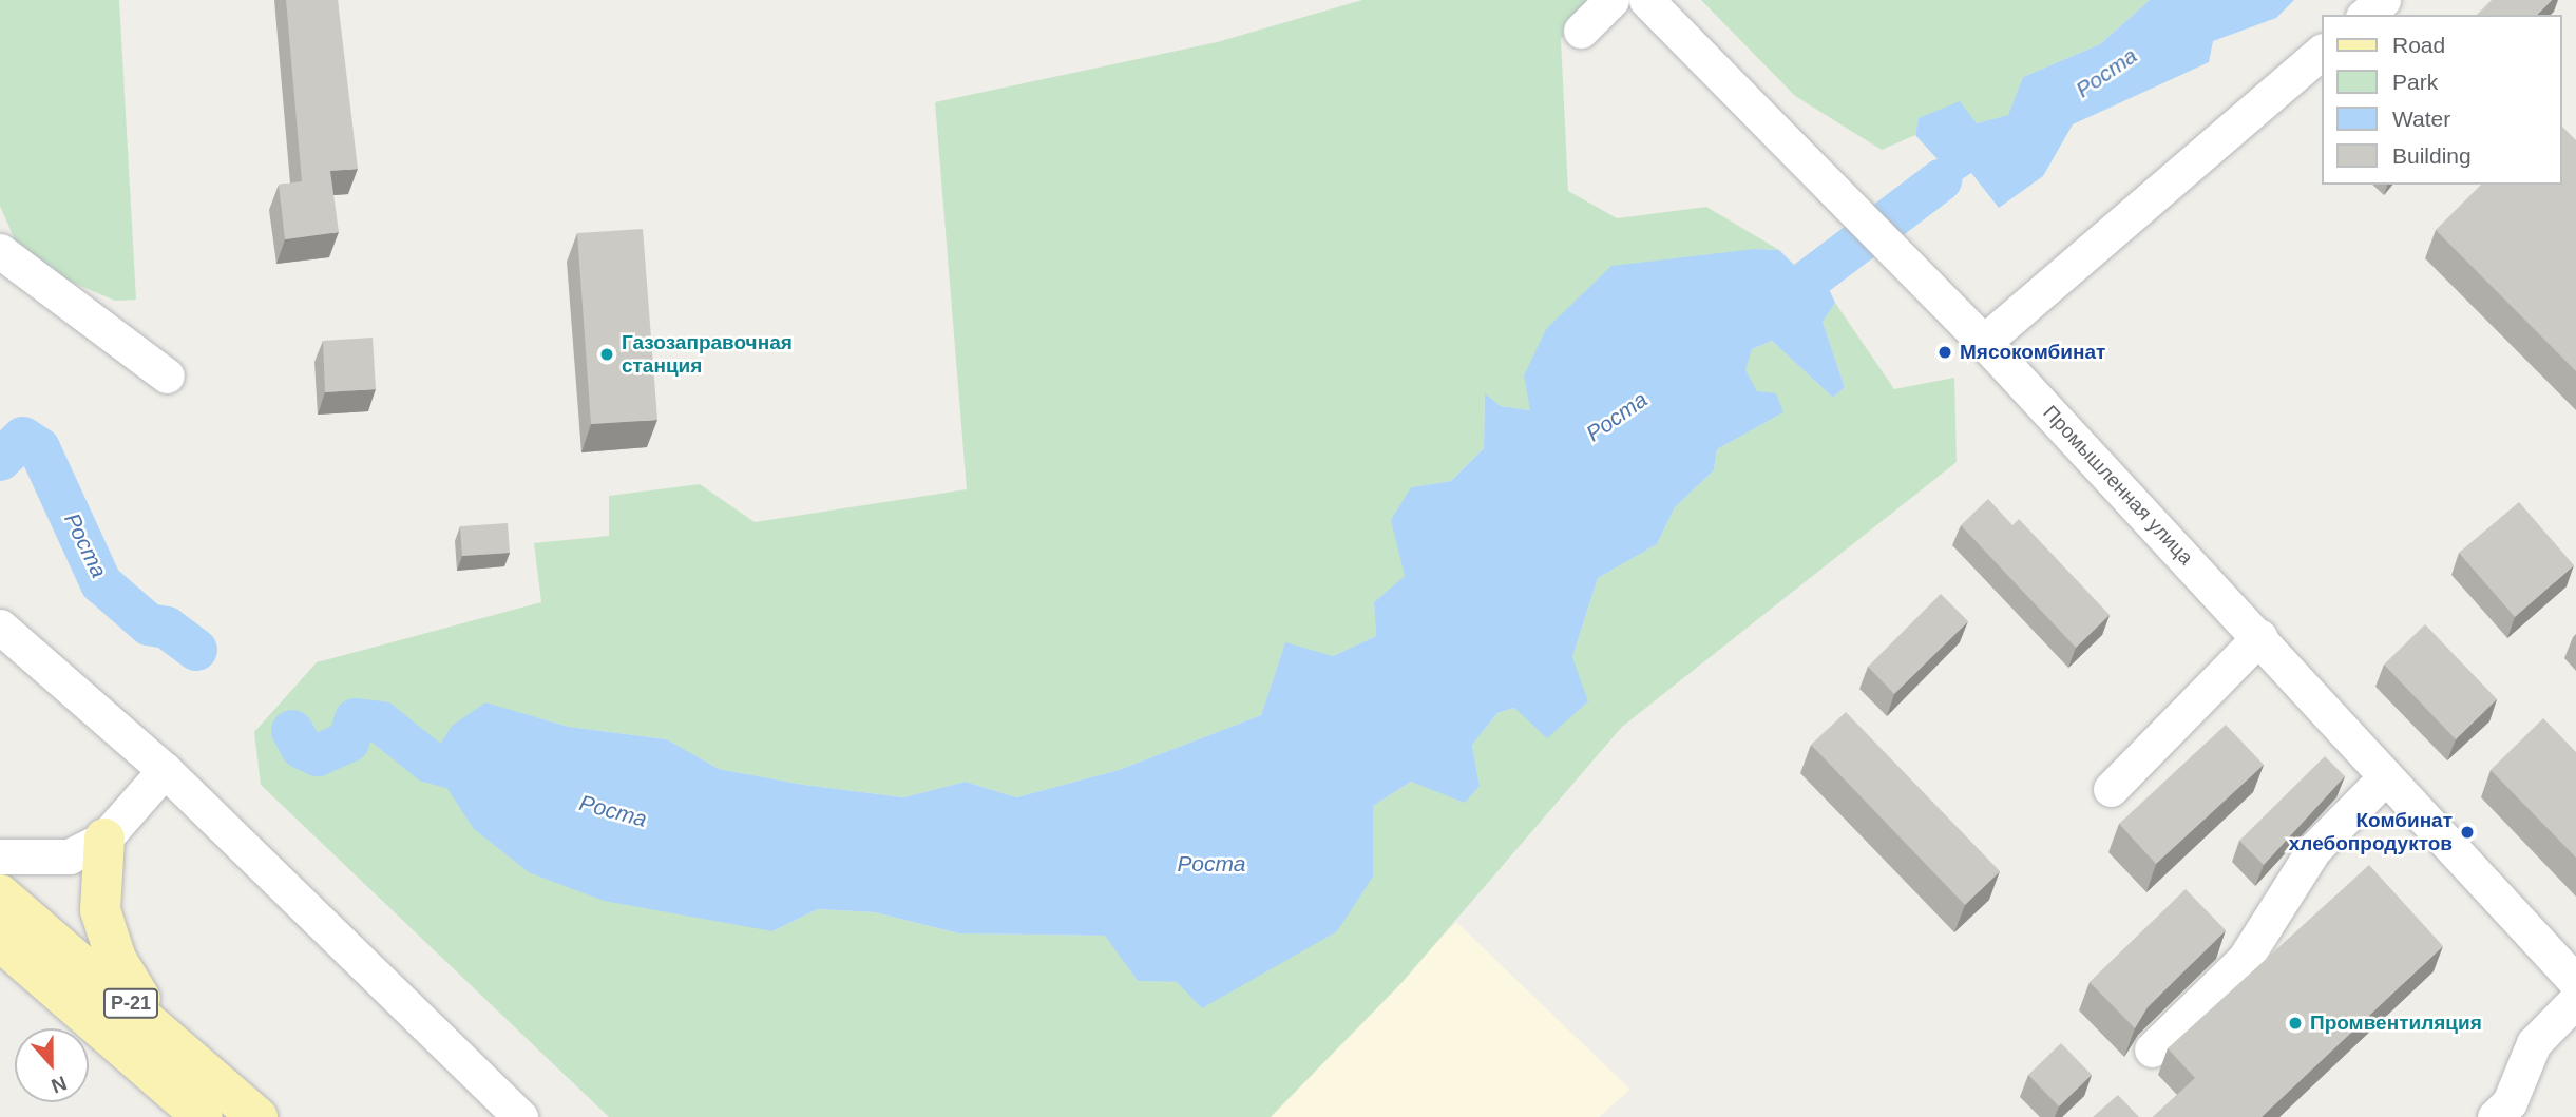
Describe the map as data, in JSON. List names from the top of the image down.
{
  "streets": {
    "main road": ["Р-21"],
    "street": ["Промышленная улица"]
  },
  "water": ["Роста"],
  "places": [
    "Мясокомбинат",
    "Газозаправочная станция",
    "Комбинат хлебопродуктов",
    "Промвентиляция"
  ],
  "legend": [
    "Road",
    "Park",
    "Water",
    "Building"
  ],
  "north": "bottom"
}
